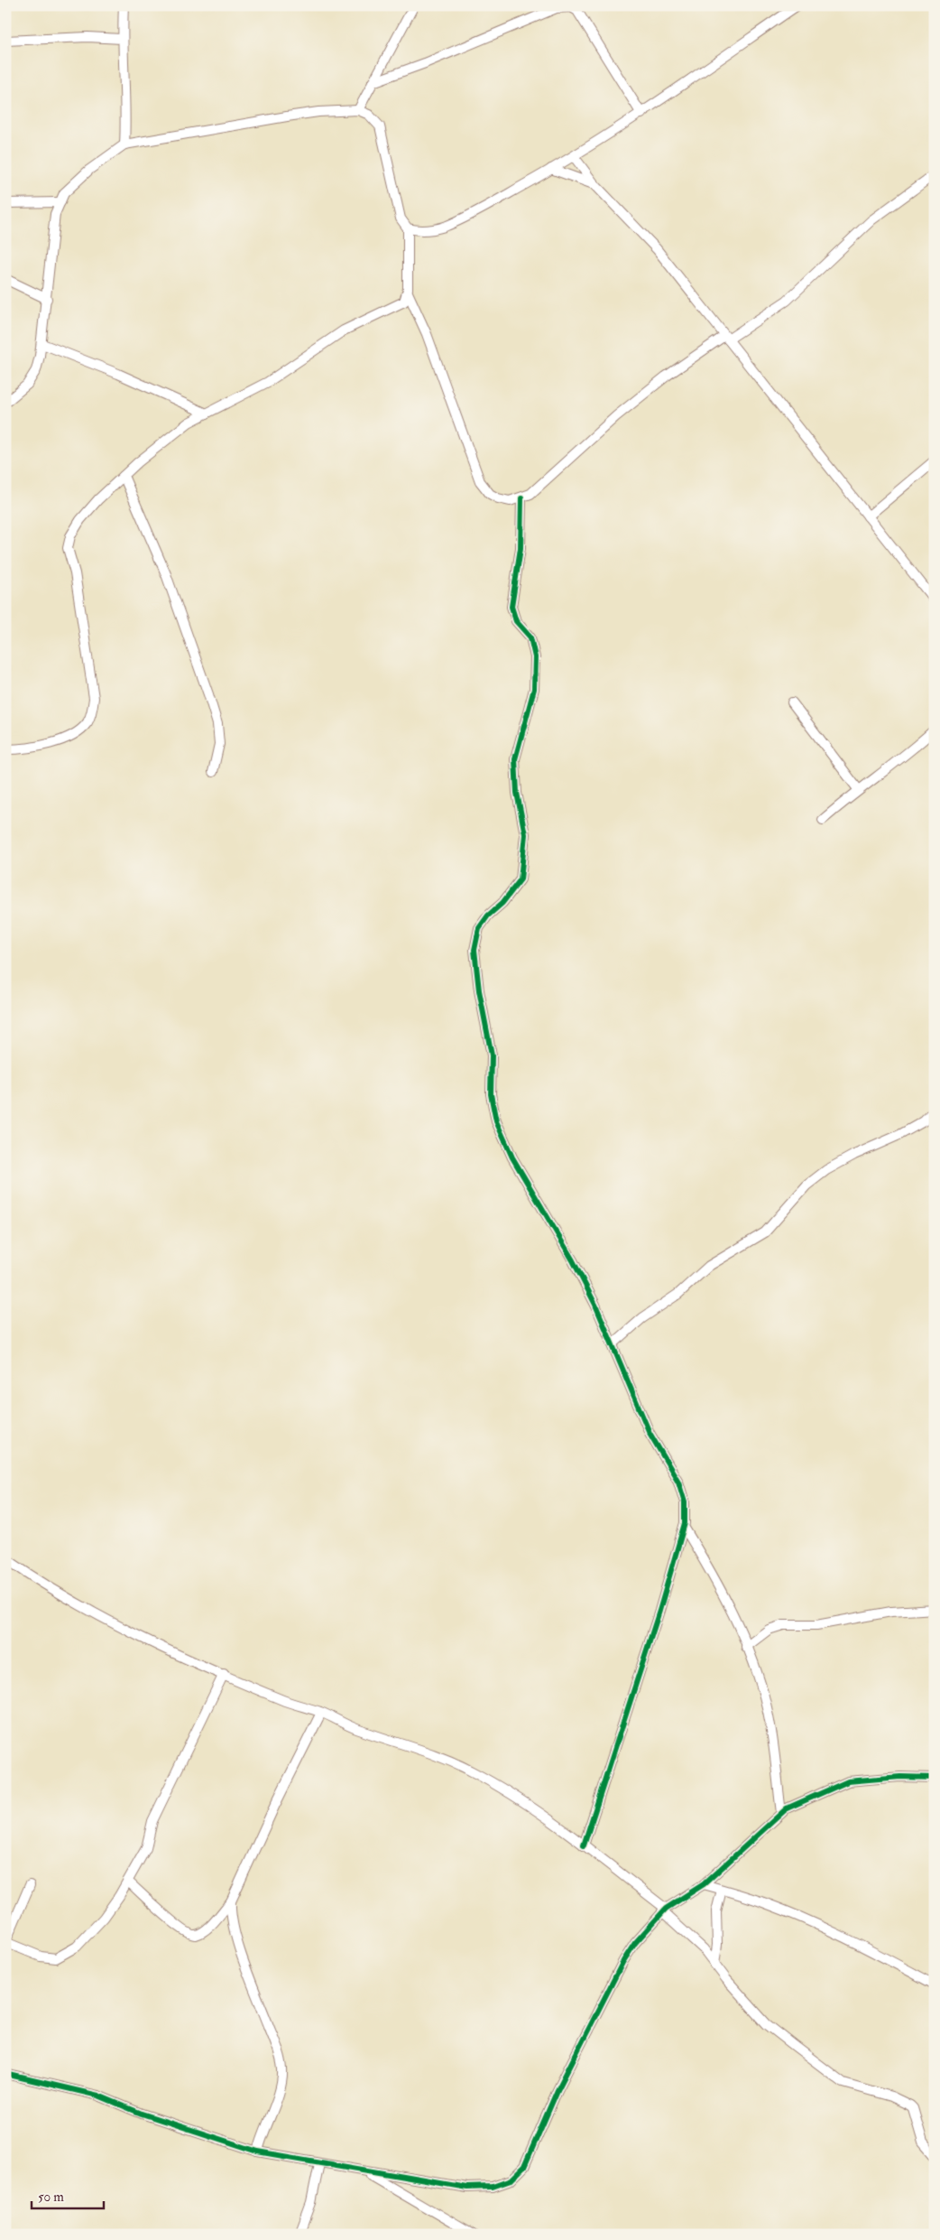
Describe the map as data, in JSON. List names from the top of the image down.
{
  "scale_bar": "50 m"
}
